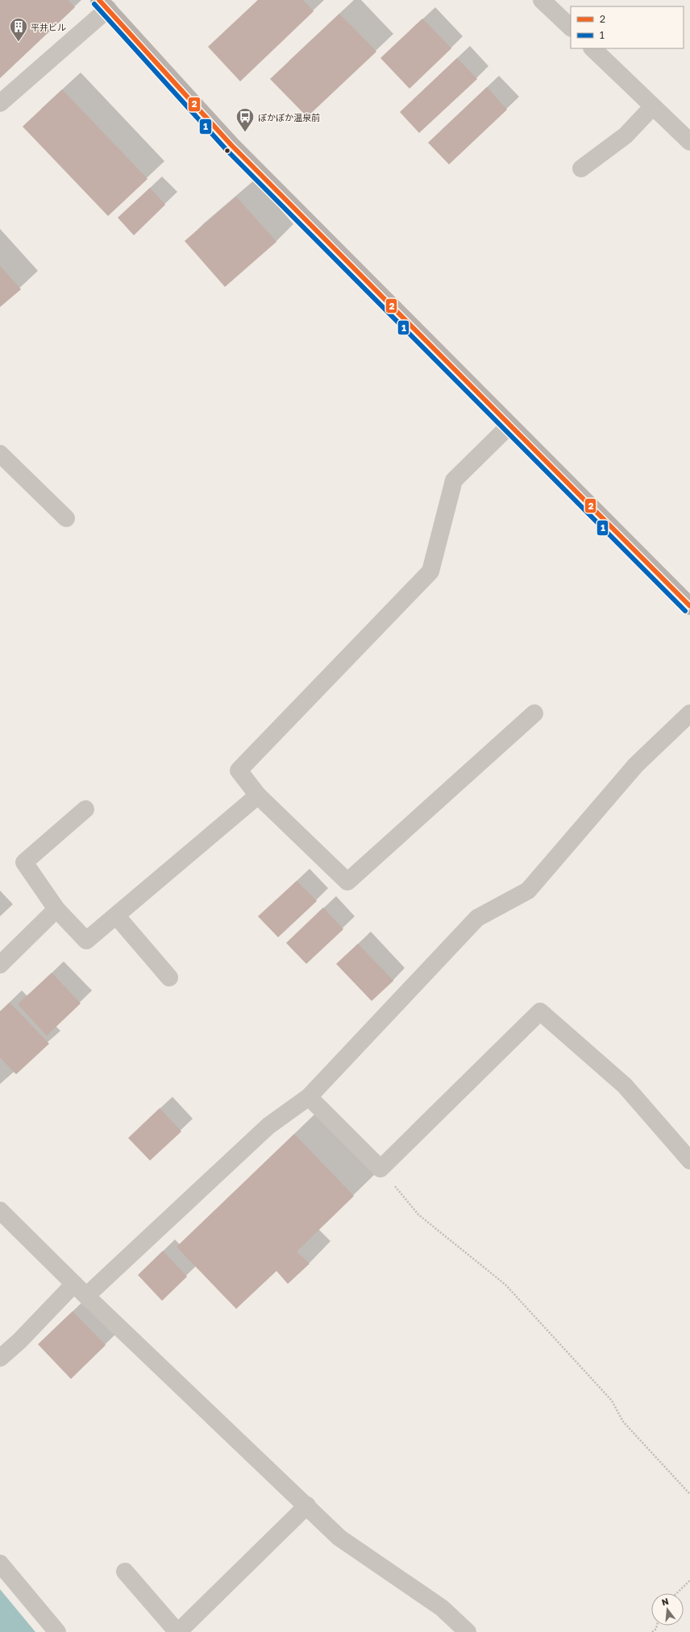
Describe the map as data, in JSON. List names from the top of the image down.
{
  "places": {
    "building": ["平井ビル"],
    "bus stop": ["ぽかぽか温泉前"]
  },
  "lines": ["transit line 2", "transit line 1"],
  "legend": ["2", "1"],
  "north": "top"
}
